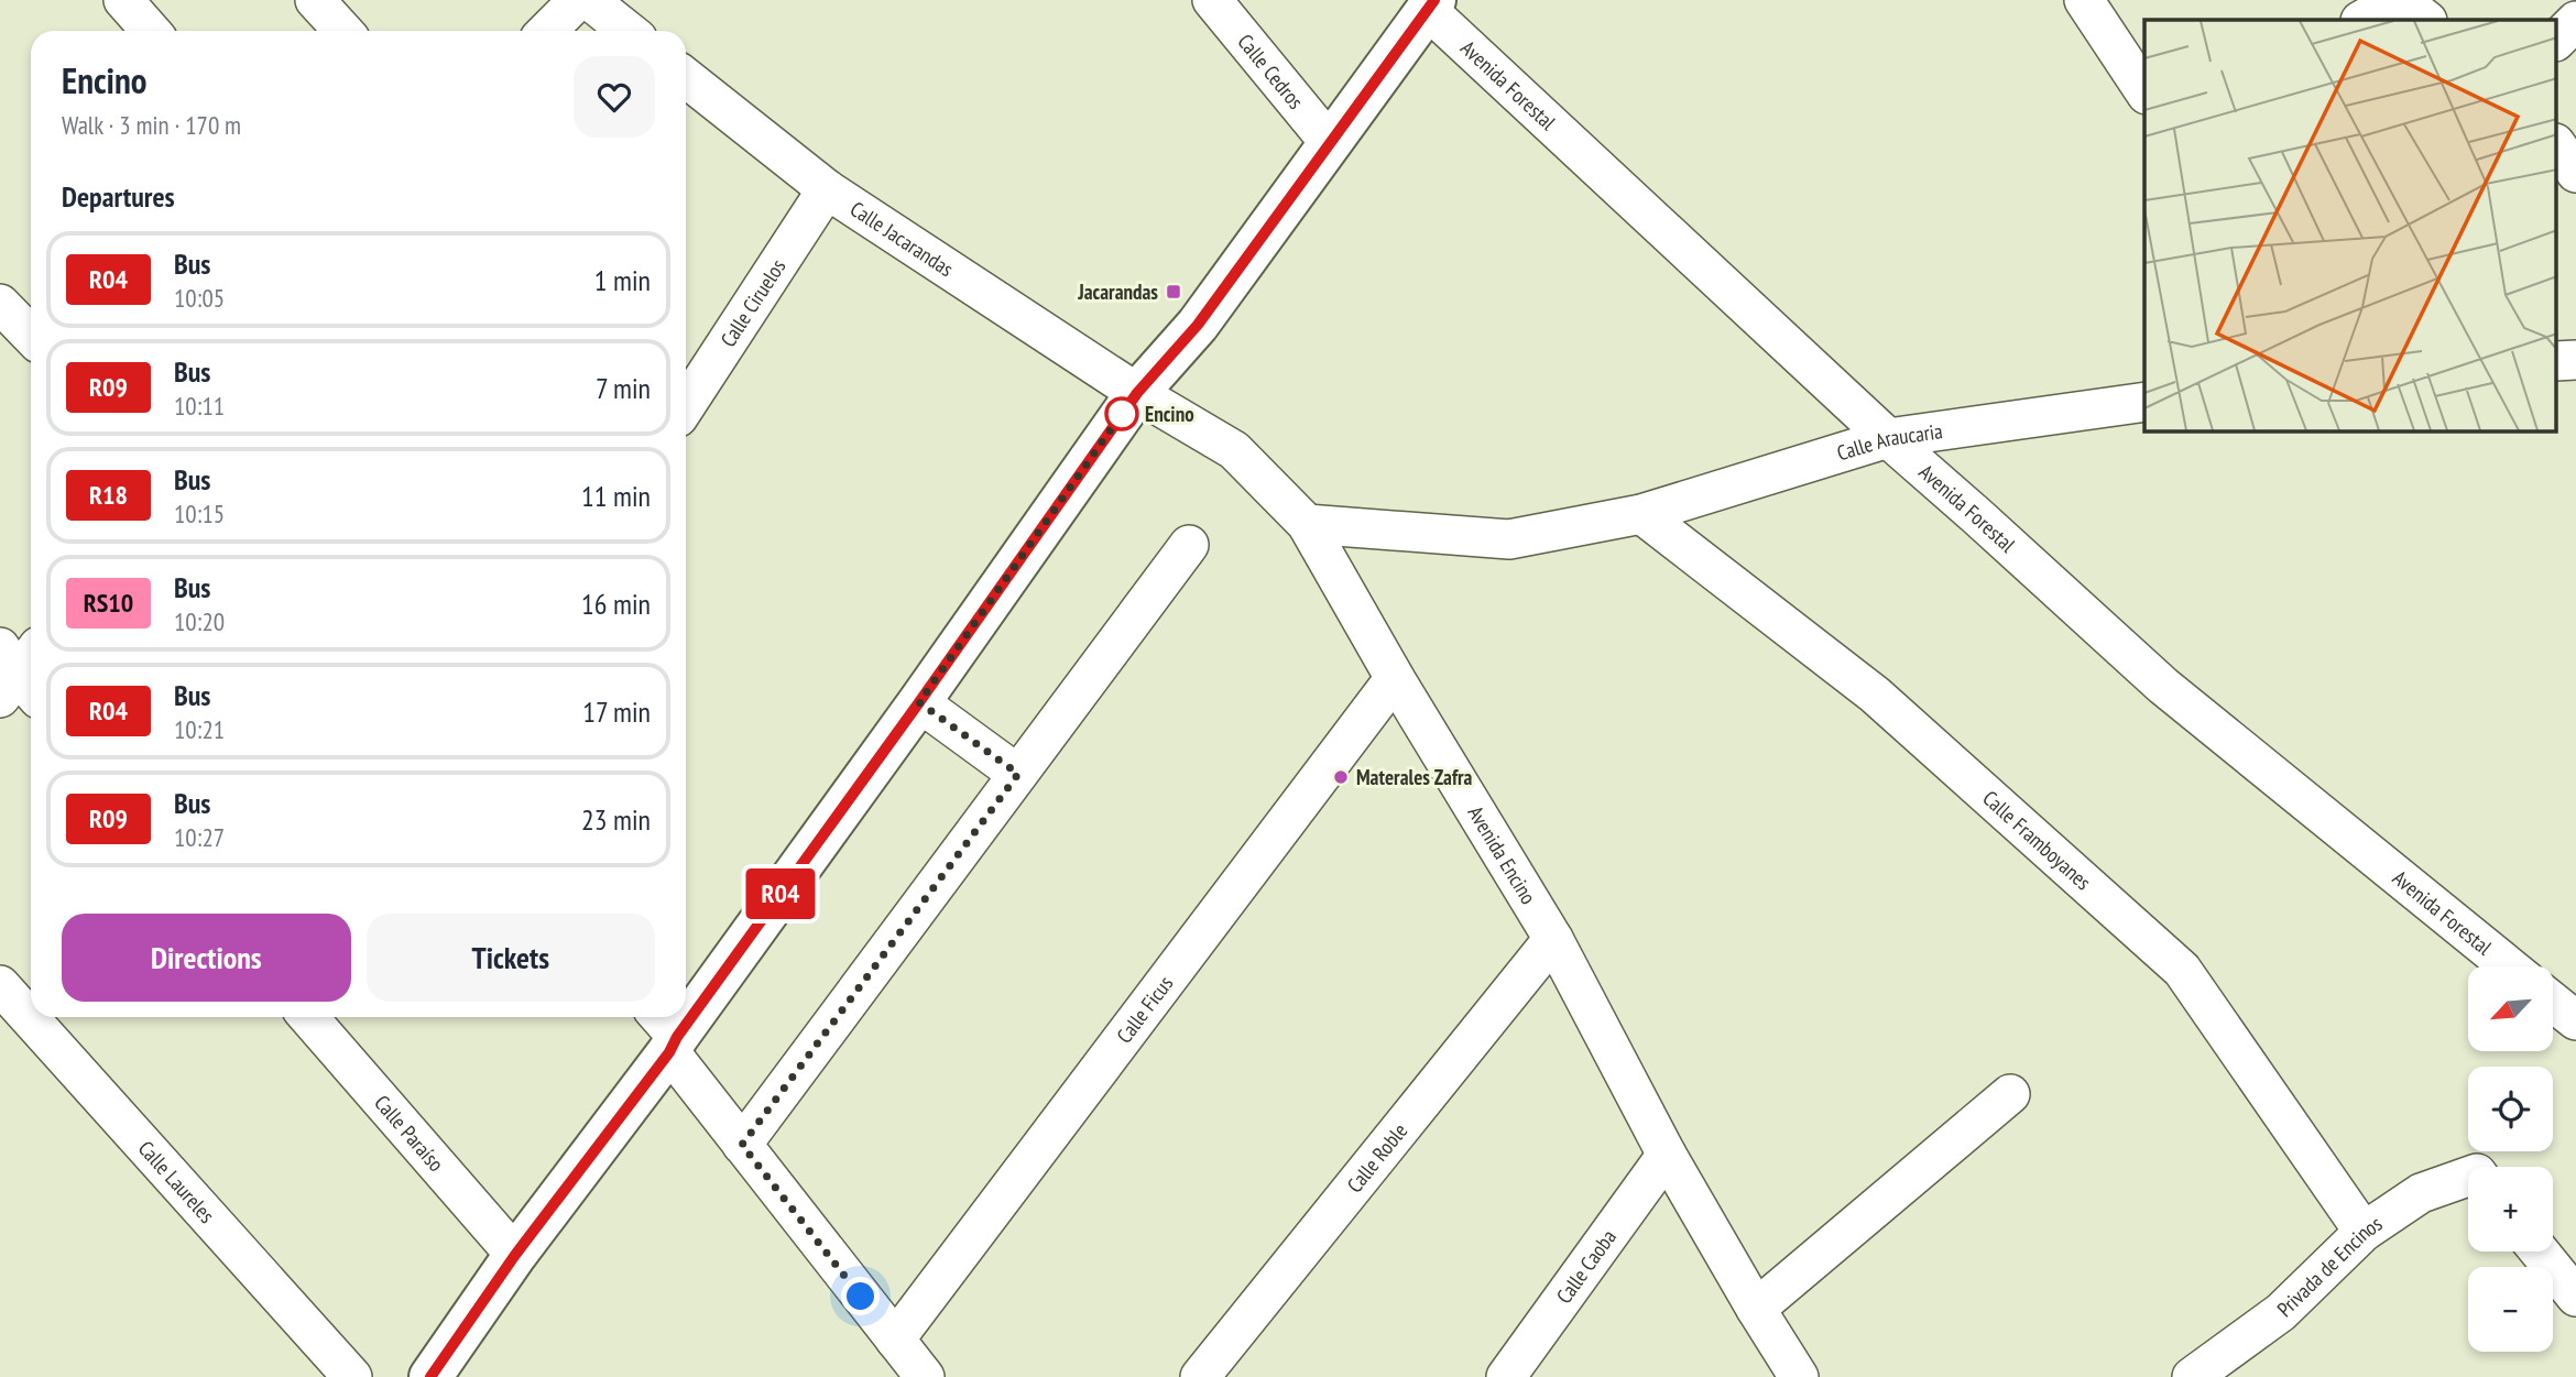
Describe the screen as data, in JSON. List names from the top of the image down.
{
  "streets": {
    "street": [
      "Calle Cedros",
      "Avenida Forestal",
      "Calle Jacarandas",
      "Calle Ciruelos",
      "Calle Araucaria",
      "Calle Framboyanes",
      "Avenida Encino",
      "Calle Ficus",
      "Calle Paraíso",
      "Calle Roble",
      "Calle Laureles",
      "Calle Caoba",
      "Privada de Encinos"
    ]
  },
  "crossings": [
    ["Avenida Forestal", "Calle Araucaria"],
    ["Calle Jacarandas", "Calle Ciruelos"],
    ["Calle Jacarandas", "Avenida Encino"],
    ["Calle Araucaria", "Calle Framboyanes"],
    ["Calle Araucaria", "Avenida Encino"],
    ["Calle Framboyanes", "Privada de Encinos"],
    ["Avenida Encino", "Calle Ficus"],
    ["Avenida Encino", "Calle Roble"],
    ["Avenida Encino", "Calle Caoba"]
  ],
  "places": {
    "transit": ["Jacarandas"],
    "other": ["Encino", "Materales Zafra"]
  },
  "lines": ["bus line R04"],
  "north": "bottom left",
  "page": {
    "on_map": "R04",
    "heading": [
      ["Encino", "Walk · 3 min · 170 m"],
      "Departures"
    ],
    "list": [
      {
        "mark": "R04",
        "name": "Bus",
        "note": "10:05",
        "value": "1 min"
      },
      {
        "mark": "R09",
        "name": "Bus",
        "note": "10:11",
        "value": "7 min"
      },
      {
        "mark": "R18",
        "name": "Bus",
        "note": "10:15",
        "value": "11 min"
      },
      {
        "mark": "RS10",
        "name": "Bus",
        "note": "10:20",
        "value": "16 min"
      },
      {
        "mark": "R04",
        "name": "Bus",
        "note": "10:21",
        "value": "17 min"
      },
      {
        "mark": "R09",
        "name": "Bus",
        "note": "10:27",
        "value": "23 min"
      }
    ],
    "buttons": ["Directions", "Tickets"],
    "map_buttons": ["+", "−"]
  }
}
